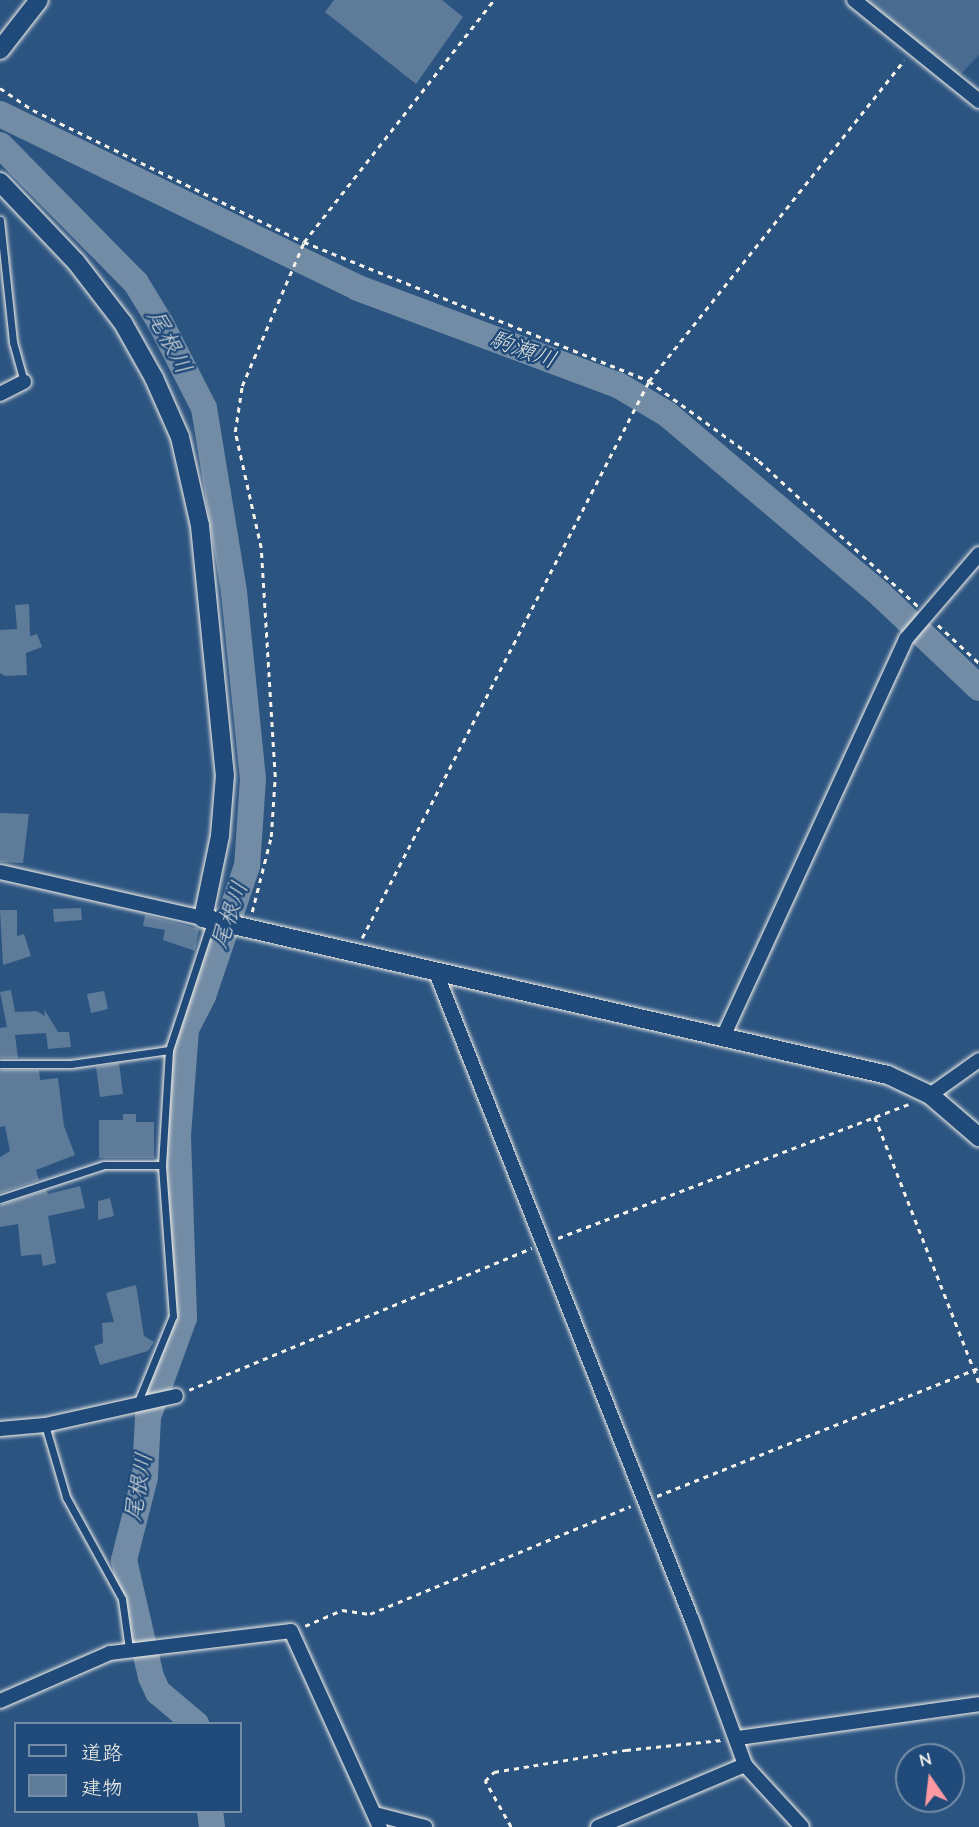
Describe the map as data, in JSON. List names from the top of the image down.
{
  "water": ["尾根川", "駒瀬川"],
  "legend": ["道路", "建物"],
  "north": "top"
}
